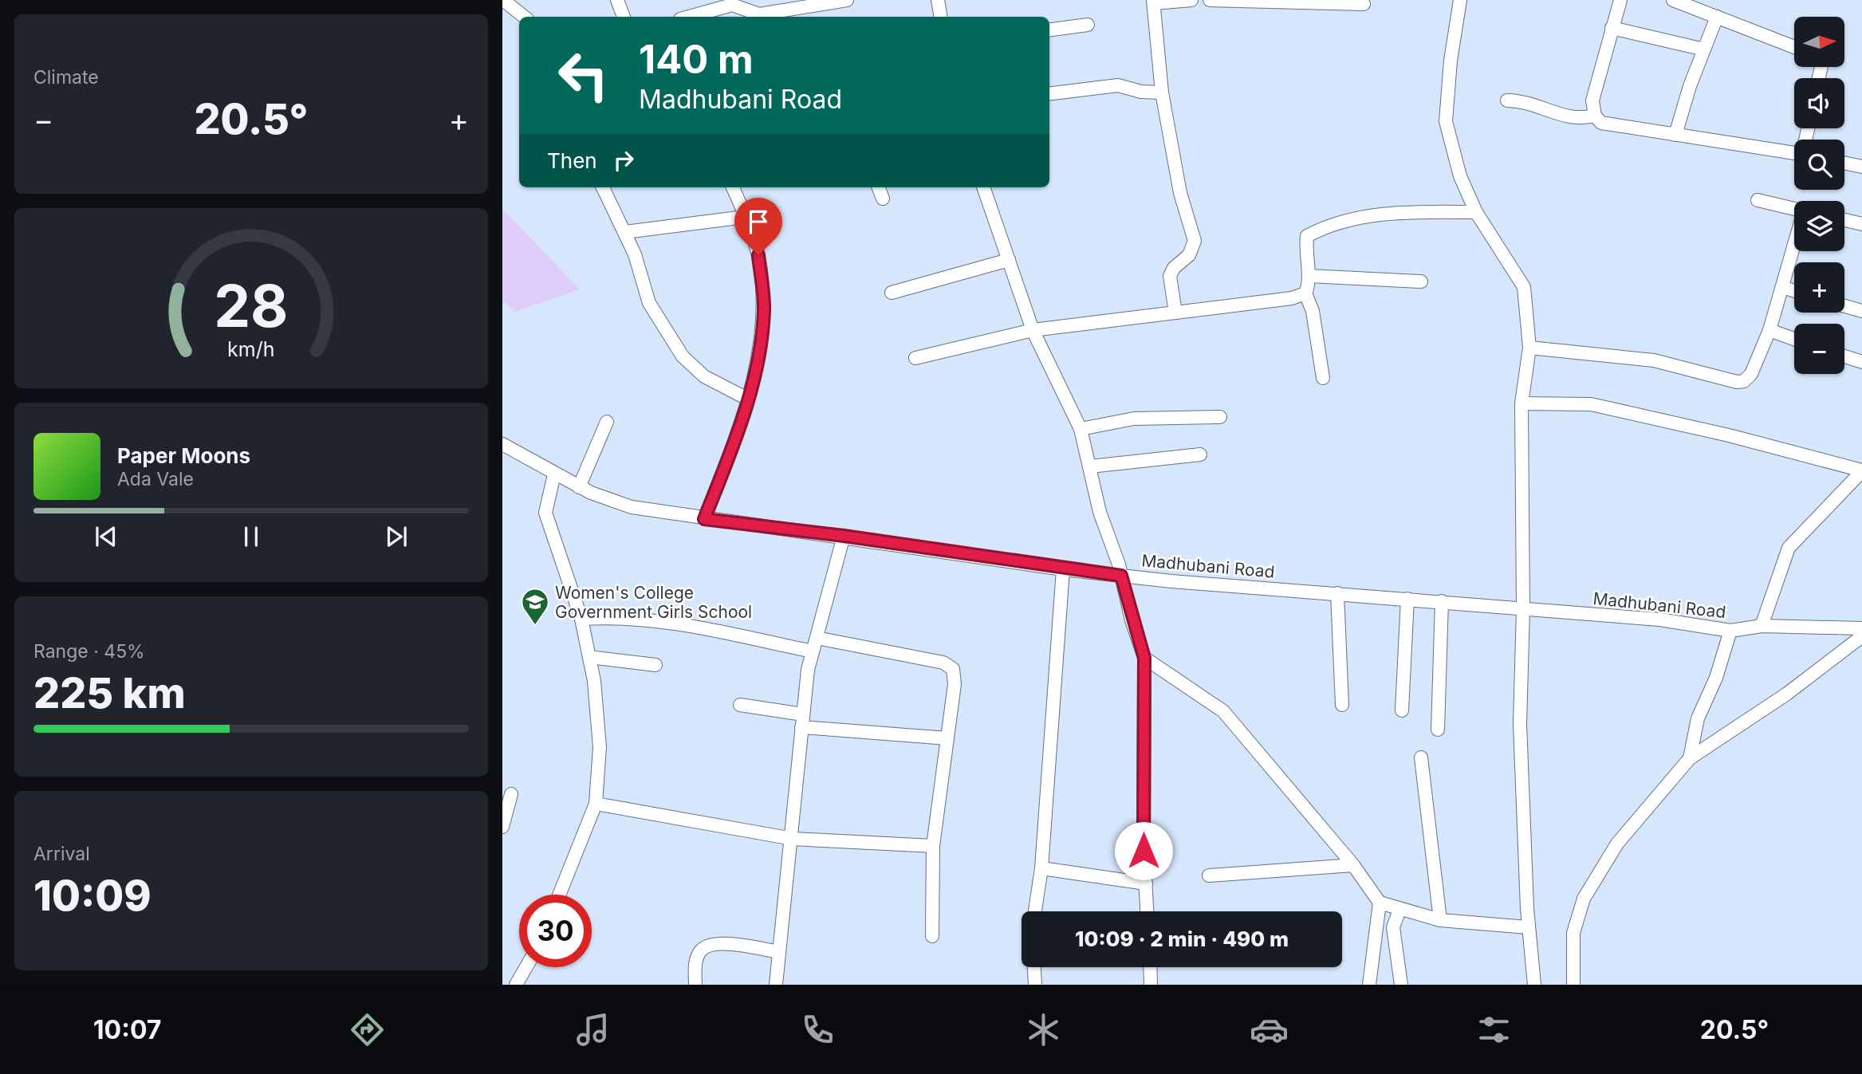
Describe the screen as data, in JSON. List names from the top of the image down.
{
  "streets": {
    "street": ["Madhubani Road"]
  },
  "places": {
    "school or university": ["Women's College Government Girls School"]
  },
  "north": "right",
  "page": {
    "tile": [
      "Climate",
      ["Range · 45%", "225 km"],
      ["Arrival", "10:09"]
    ],
    "map_buttons": ["+", "−"],
    "turn": ["140 m", "Madhubani Road"],
    "heat": ["−", "20.5°", "+"],
    "then": "Then",
    "song": ["Paper Moons", "Ada Vale"],
    "limit": "30",
    "trip": "10:09 · 2 min · 490 m",
    "tabs": ["10:07", "20.5°"],
    "gauge": ["28", "km/h"]
  }
}
